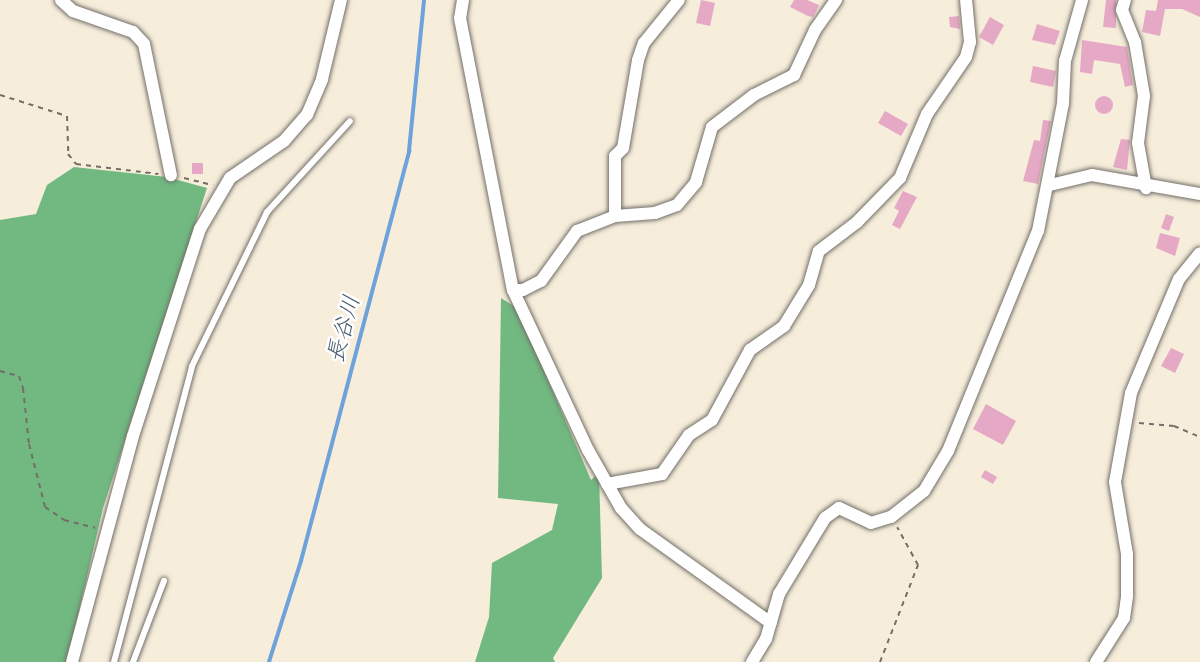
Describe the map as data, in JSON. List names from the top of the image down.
{
  "water": ["長谷川"]
}
